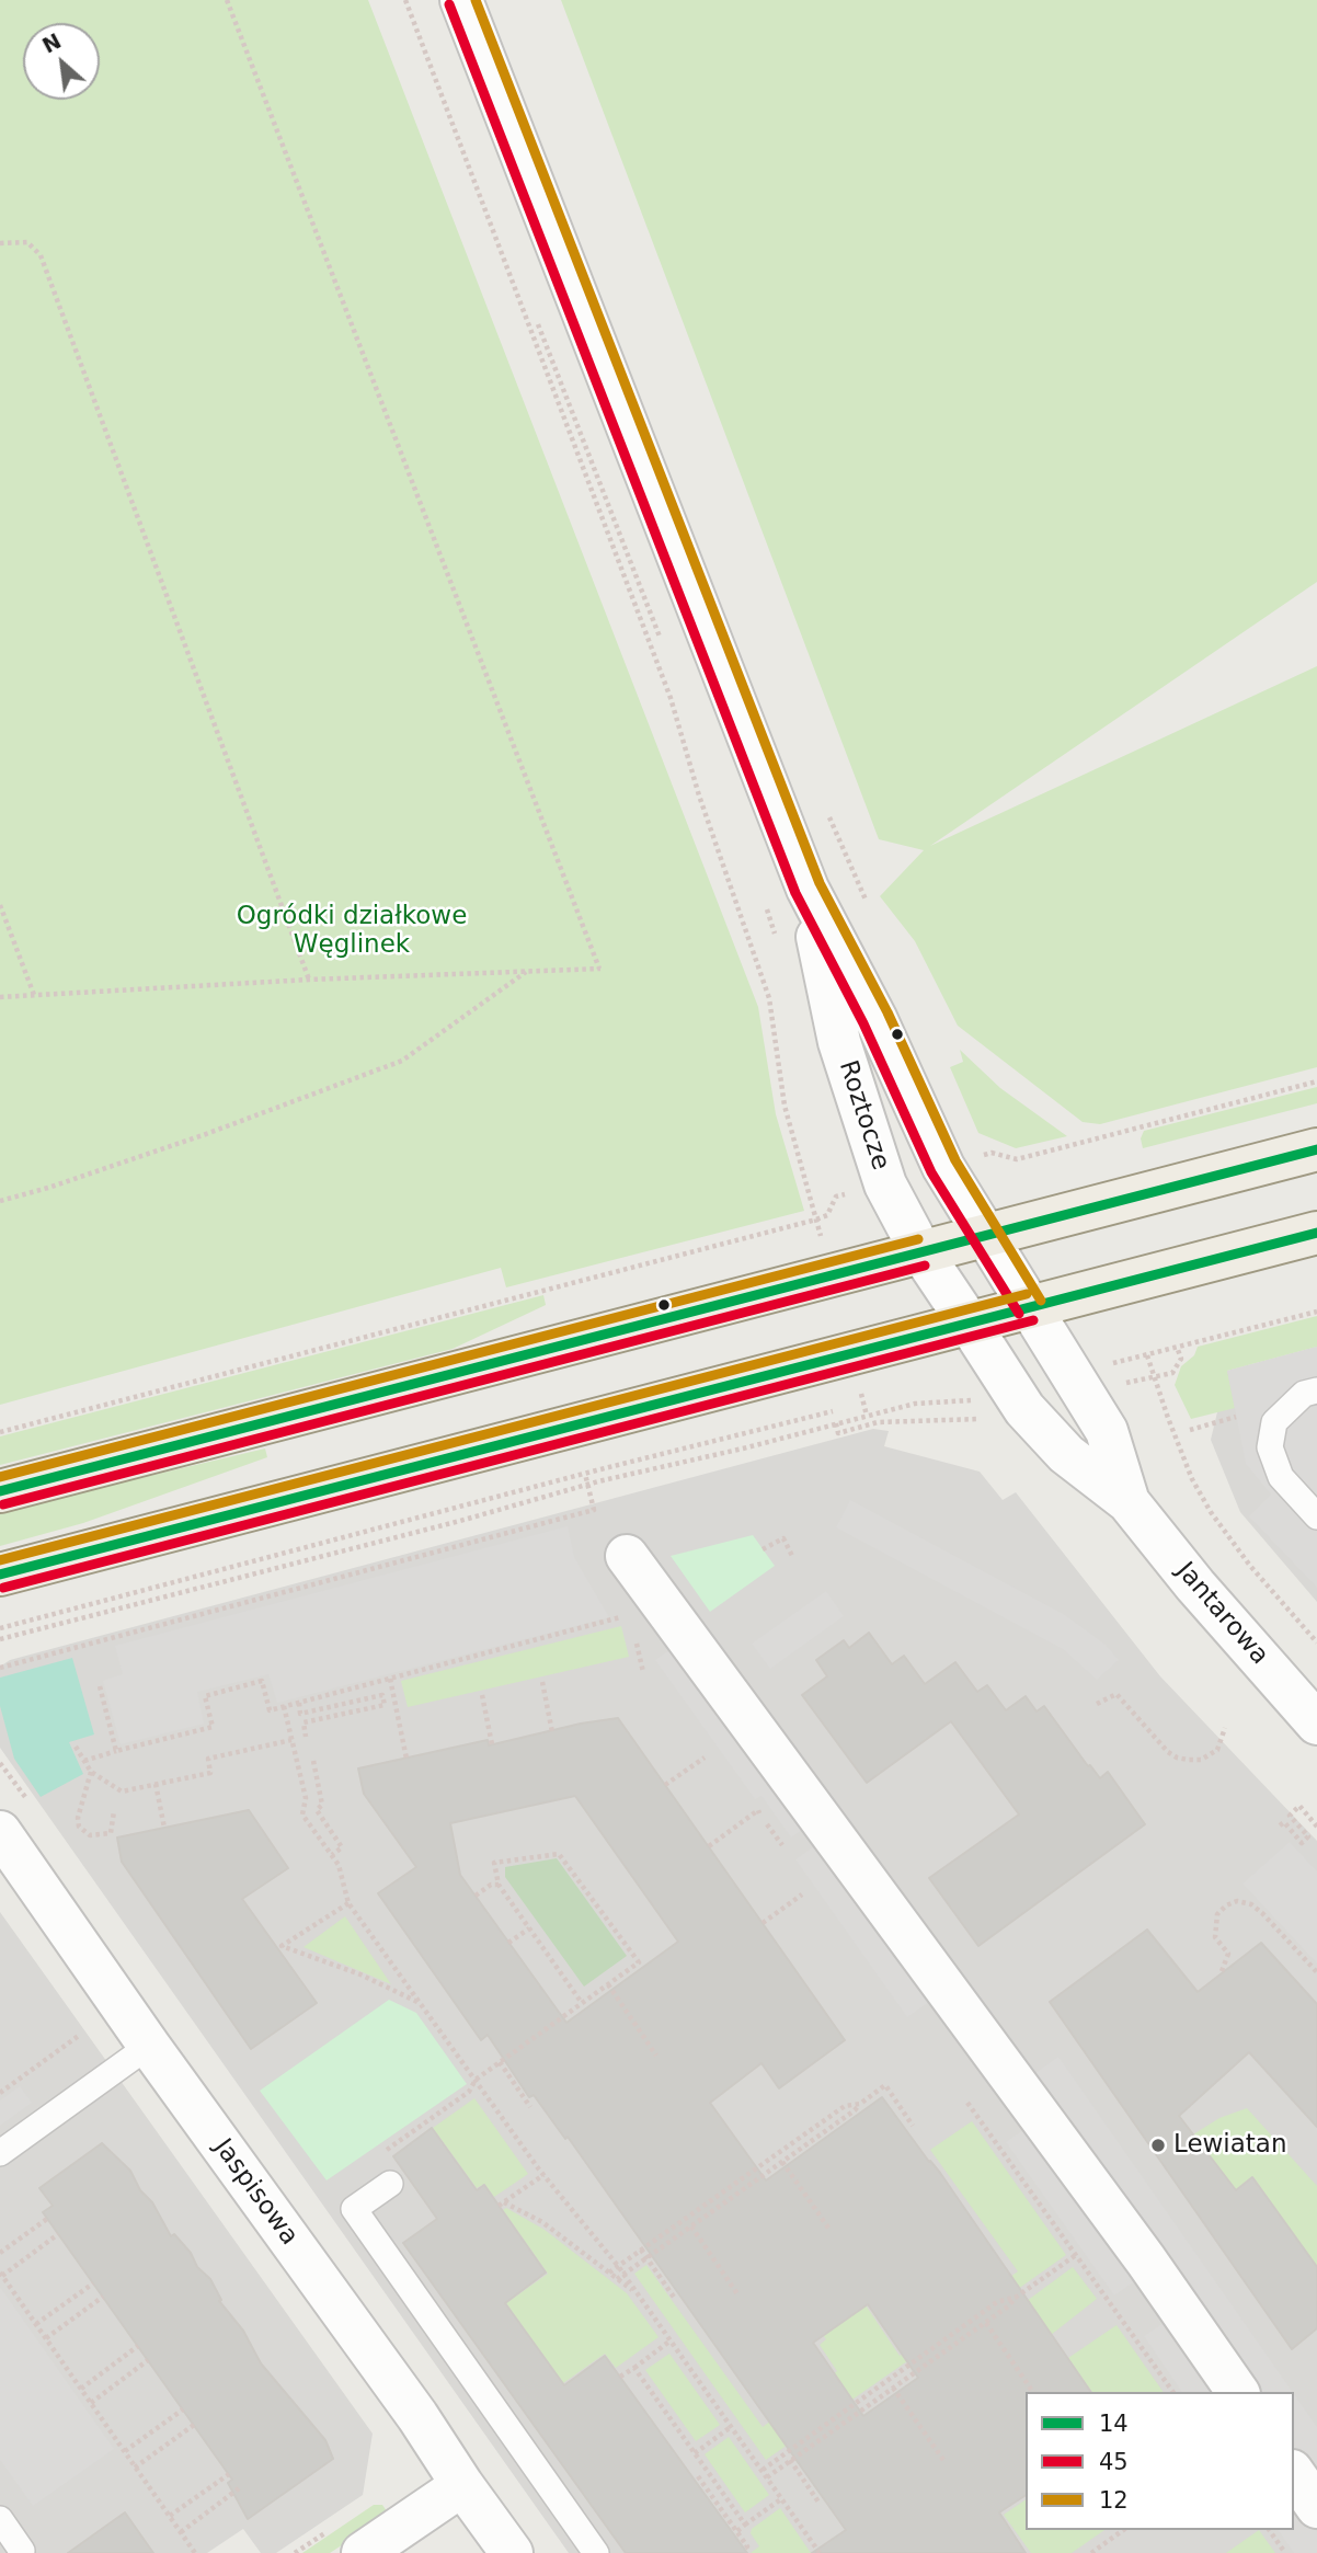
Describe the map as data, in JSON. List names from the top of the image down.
{
  "streets": {
    "street": ["Roztocze", "Jantarowa", "Jaspisowa"]
  },
  "crossings": [
    ["Roztocze", "Jantarowa"]
  ],
  "parks": ["Ogródki działkowe Węglinek"],
  "places": ["Lewiatan"],
  "lines": ["transit line 12", "transit line 45", "transit line 14"],
  "legend": ["14", "45", "12"],
  "north": "top left"
}
